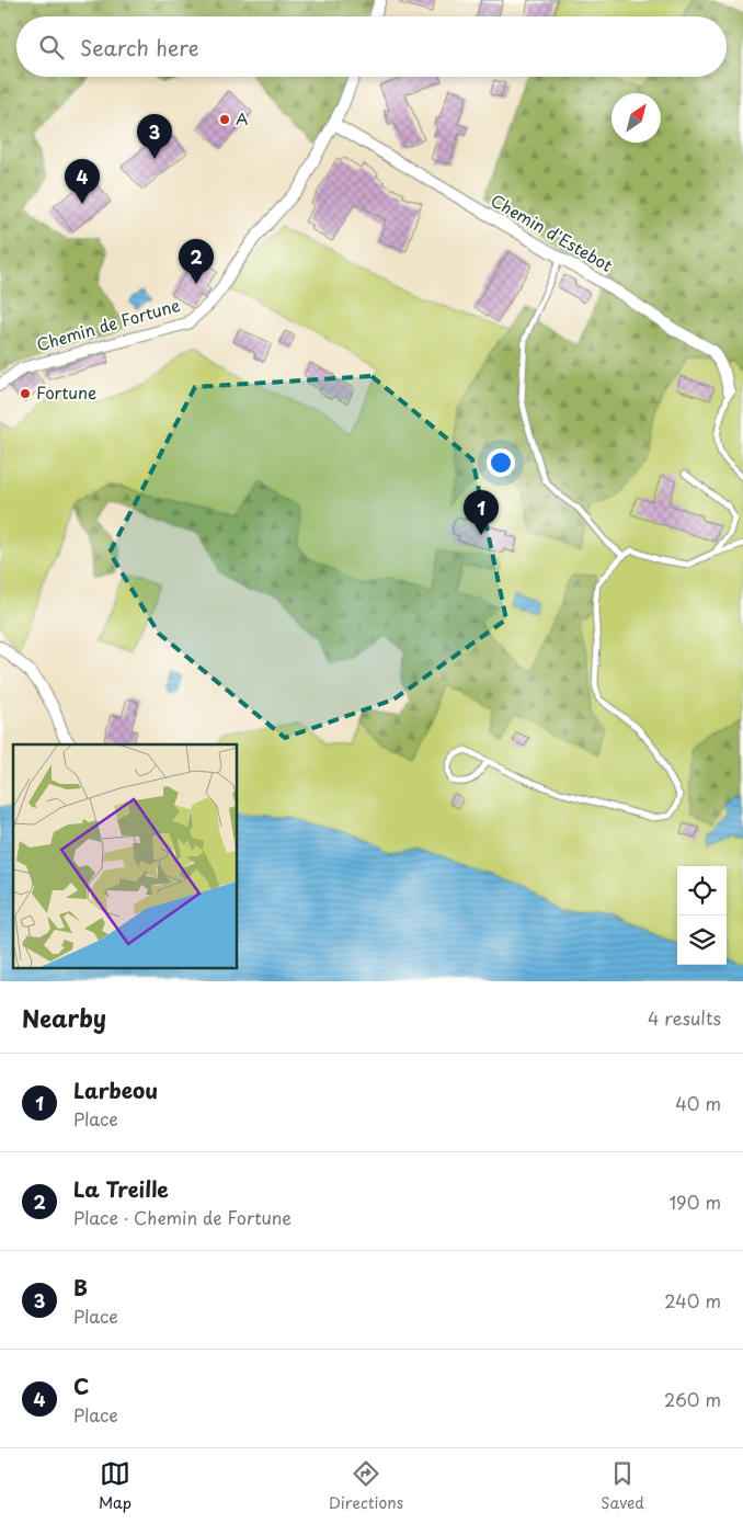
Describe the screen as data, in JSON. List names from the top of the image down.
{
  "streets": {
    "street": ["Chemin d'Estebot", "Chemin de Fortune"]
  },
  "crossings": [
    ["Chemin d'Estebot", "Chemin de Fortune"]
  ],
  "places": ["A", "Fortune"],
  "north": "top right",
  "page": {
    "search": "Search here",
    "pins": [
      "3",
      "4",
      "2",
      "1"
    ],
    "heading": ["Nearby", "4 results"],
    "list": [
      {
        "mark": "1",
        "name": "Larbeou",
        "note": "Place",
        "value": "40 m"
      },
      {
        "mark": "2",
        "name": "La Treille",
        "note": "Place · Chemin de Fortune",
        "value": "190 m"
      },
      {
        "mark": "3",
        "name": "B",
        "note": "Place",
        "value": "240 m"
      },
      {
        "mark": "4",
        "name": "C",
        "note": "Place",
        "value": "260 m"
      }
    ],
    "nav": ["Map", "Directions", "Saved"]
  }
}
